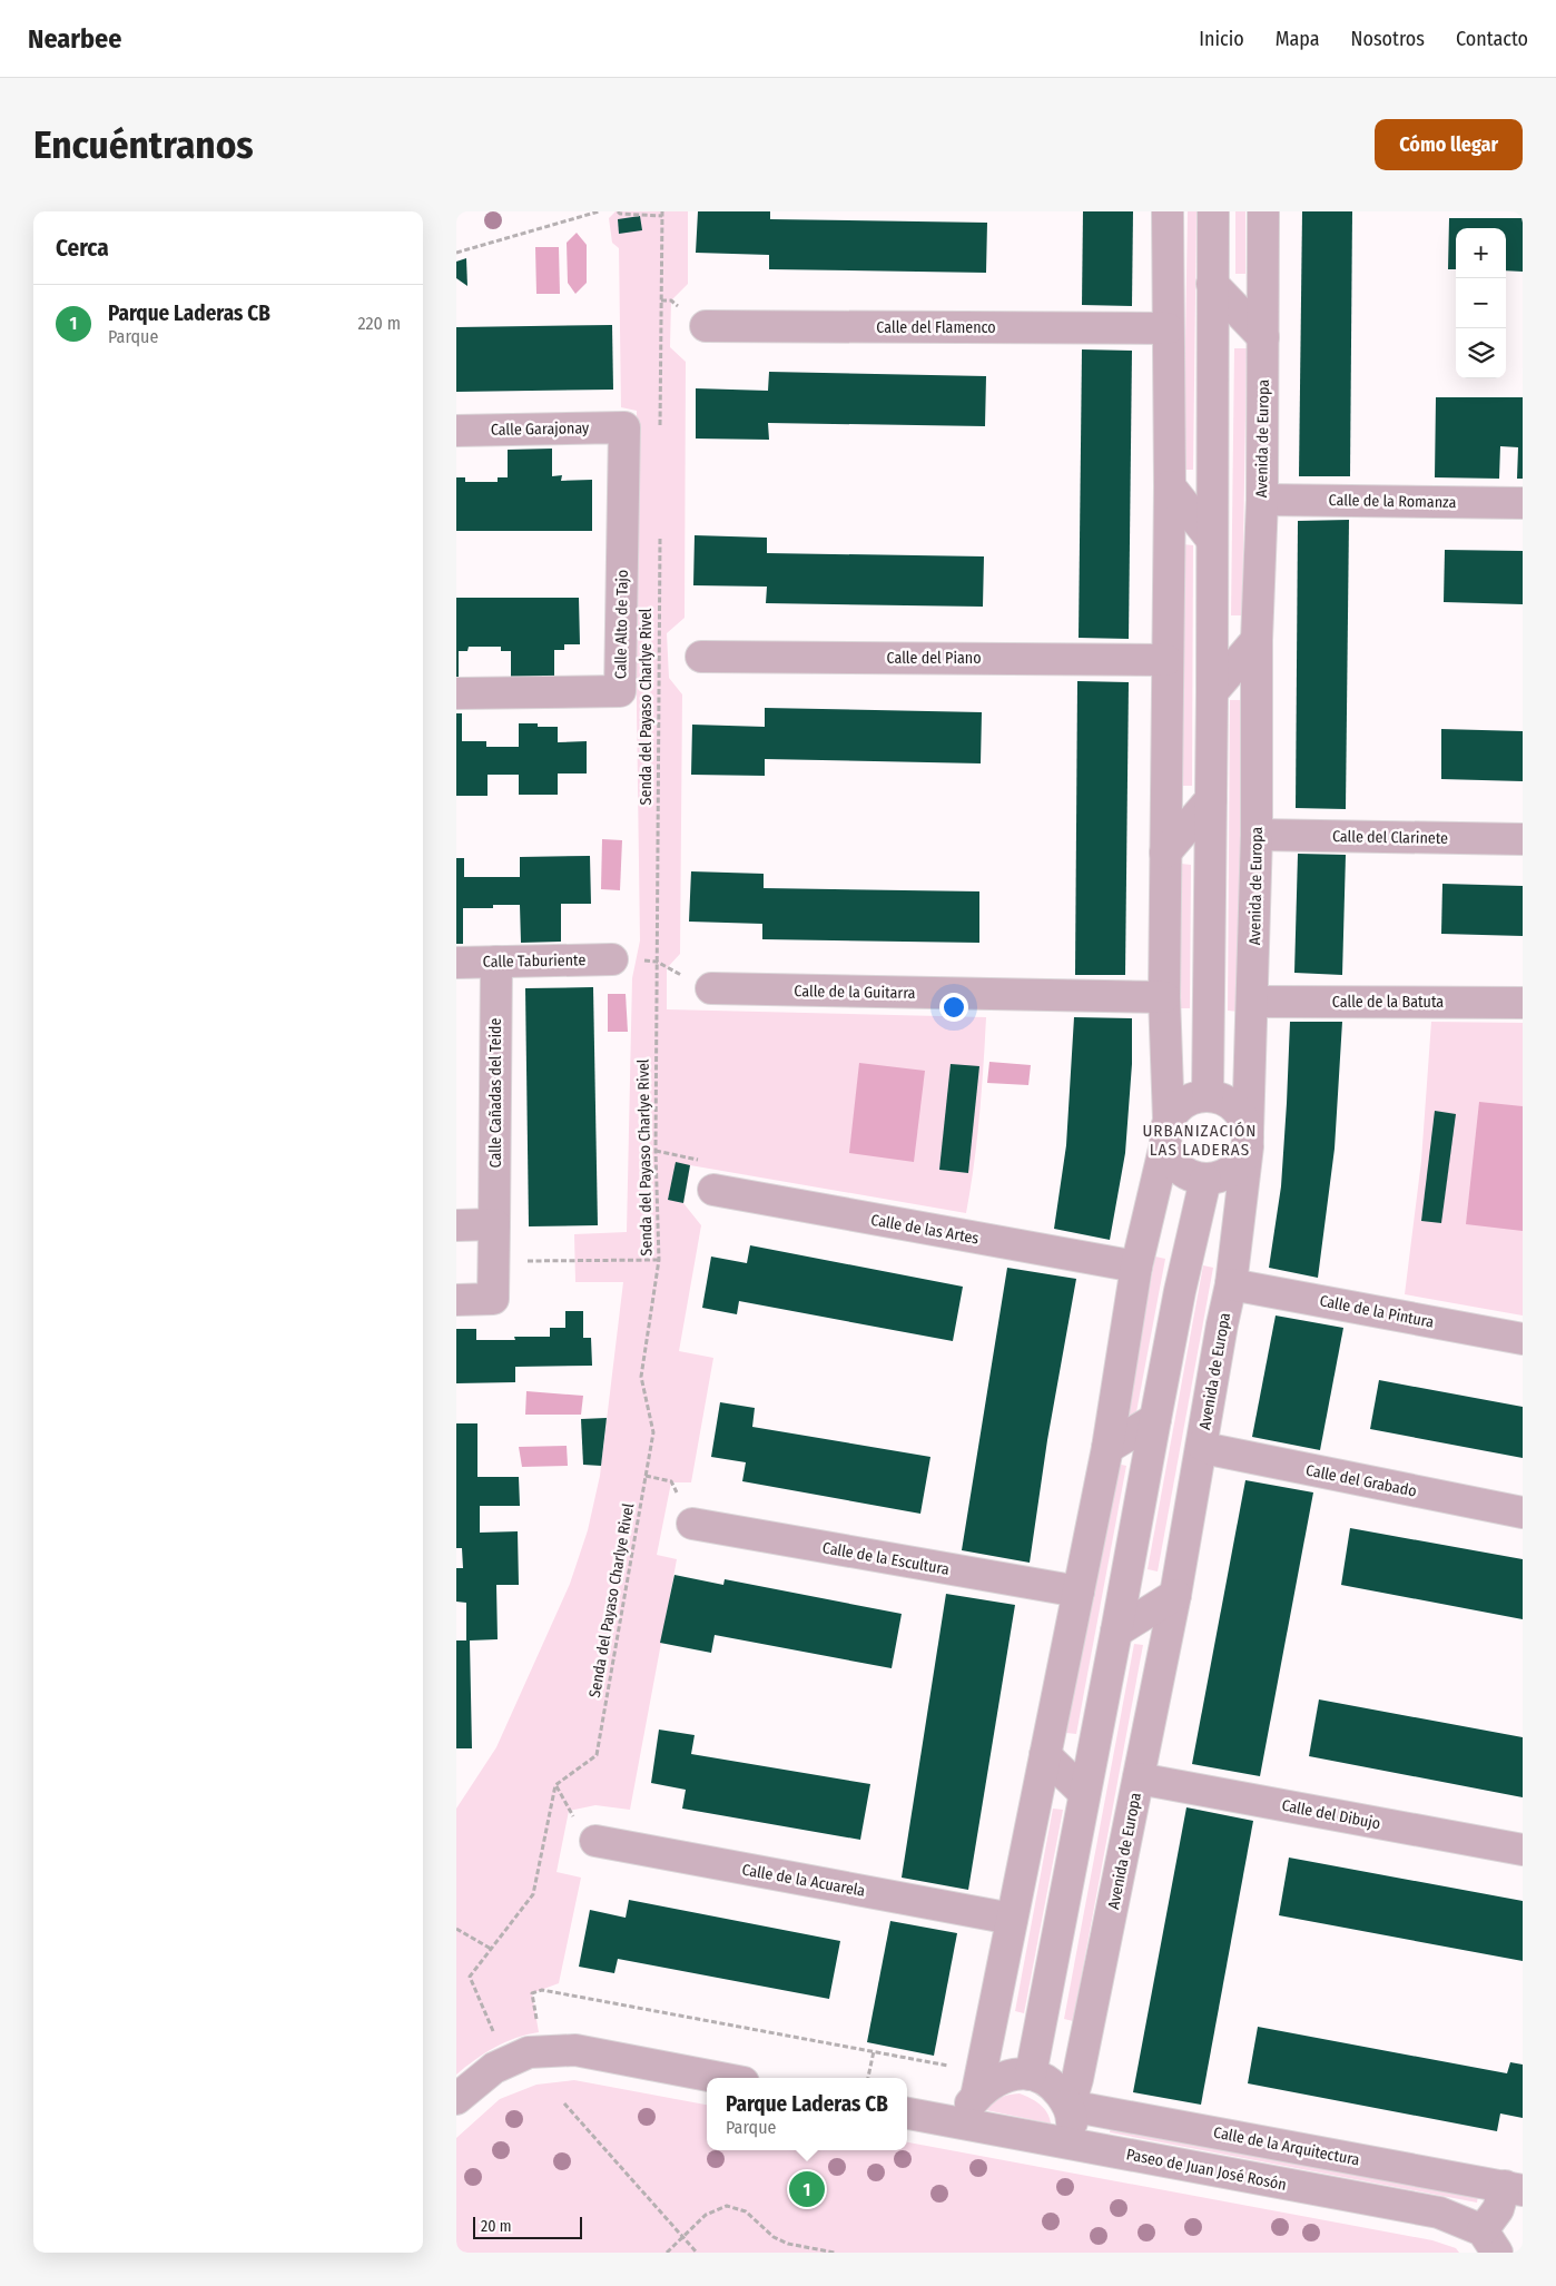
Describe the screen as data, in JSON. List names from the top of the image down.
{
  "streets": {
    "street": [
      "Calle del Flamenco",
      "Calle Garajonay",
      "Avenida de Europa",
      "Calle de la Romanza",
      "Calle Alto de Tajo",
      "Calle del Piano",
      "Calle del Clarinete",
      "Calle Taburiente",
      "Calle de la Guitarra",
      "Calle de la Batuta",
      "Calle Cañadas del Teide",
      "Calle de las Artes",
      "Calle de la Pintura",
      "Calle del Grabado",
      "Calle de la Escultura",
      "Calle del Dibujo",
      "Calle de la Acuarela",
      "Calle de la Arquitectura",
      "Paseo de Juan José Rosón"
    ],
    "path": ["Senda del Payaso Charlye Rivel"]
  },
  "crossings": [
    ["Calle Garajonay", "Calle Alto de Tajo"],
    ["Avenida de Europa", "Calle de la Romanza"],
    ["Avenida de Europa", "Calle del Clarinete"],
    ["Avenida de Europa", "Calle de la Batuta"],
    ["Avenida de Europa", "Calle de la Pintura"],
    ["Avenida de Europa", "Calle del Grabado"],
    ["Avenida de Europa", "Calle del Dibujo"],
    ["Avenida de Europa", "Calle de la Arquitectura"],
    ["Avenida de Europa", "Paseo de Juan José Rosón"],
    ["Calle Taburiente", "Calle Cañadas del Teide"],
    ["Calle de la Arquitectura", "Paseo de Juan José Rosón"]
  ],
  "districts": ["URBANIZACIÓN LAS LADERAS"],
  "scale_bar": "20 m",
  "page": {
    "header": "Nearbee",
    "nav": [
      "Inicio",
      "Mapa",
      "Nosotros",
      "Contacto"
    ],
    "buttons": "Cómo llegar",
    "title": "Encuéntranos",
    "heading": "Cerca",
    "map_buttons": ["+", "−"],
    "list": [
      {
        "mark": "1",
        "name": "Parque Laderas CB",
        "note": "Parque",
        "value": "220 m"
      }
    ],
    "popup": ["Parque Laderas CB", "Parque"],
    "pins": "1",
    "scale": "20 m"
  }
}
